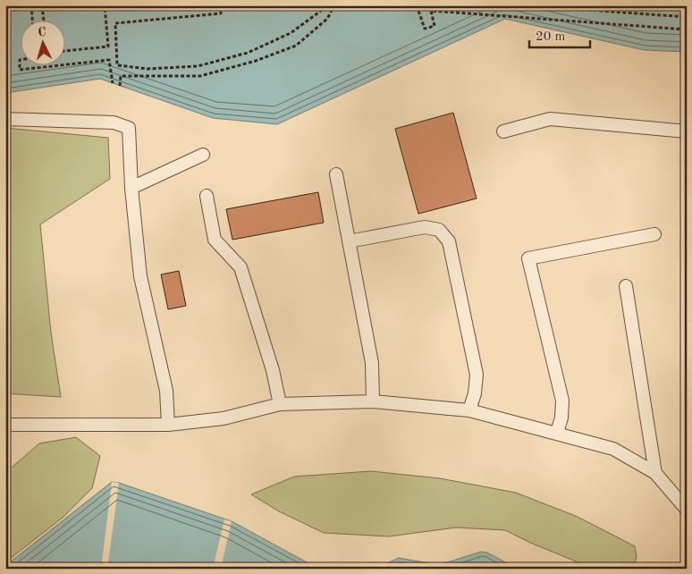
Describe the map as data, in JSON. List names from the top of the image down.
{
  "scale_bar": "20 m",
  "north": "top"
}
